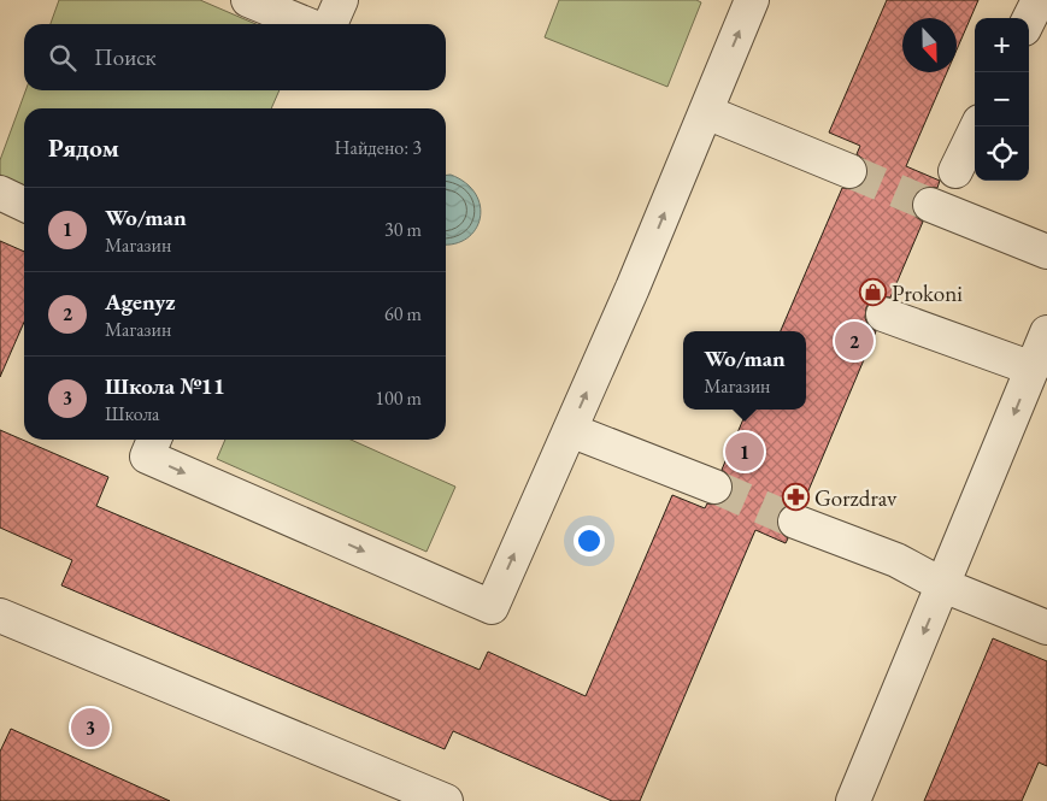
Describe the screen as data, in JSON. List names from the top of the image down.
{
  "places": {
    "shop": ["Prokoni"],
    "pharmacy": ["Gorzdrav"]
  },
  "north": "bottom",
  "page": {
    "map_buttons": ["+", "−"],
    "search": "Поиск",
    "heading": ["Рядом", "Найдено: 3"],
    "list": [
      {
        "mark": "1",
        "name": "Wo/man",
        "note": "Магазин",
        "value": "30 m"
      },
      {
        "mark": "2",
        "name": "Agenyz",
        "note": "Магазин",
        "value": "60 m"
      },
      {
        "mark": "3",
        "name": "Школа №11",
        "note": "Школа",
        "value": "100 m"
      }
    ],
    "pins": ["2", "1", "3"],
    "popup": ["Wo/man", "Магазин"]
  }
}
